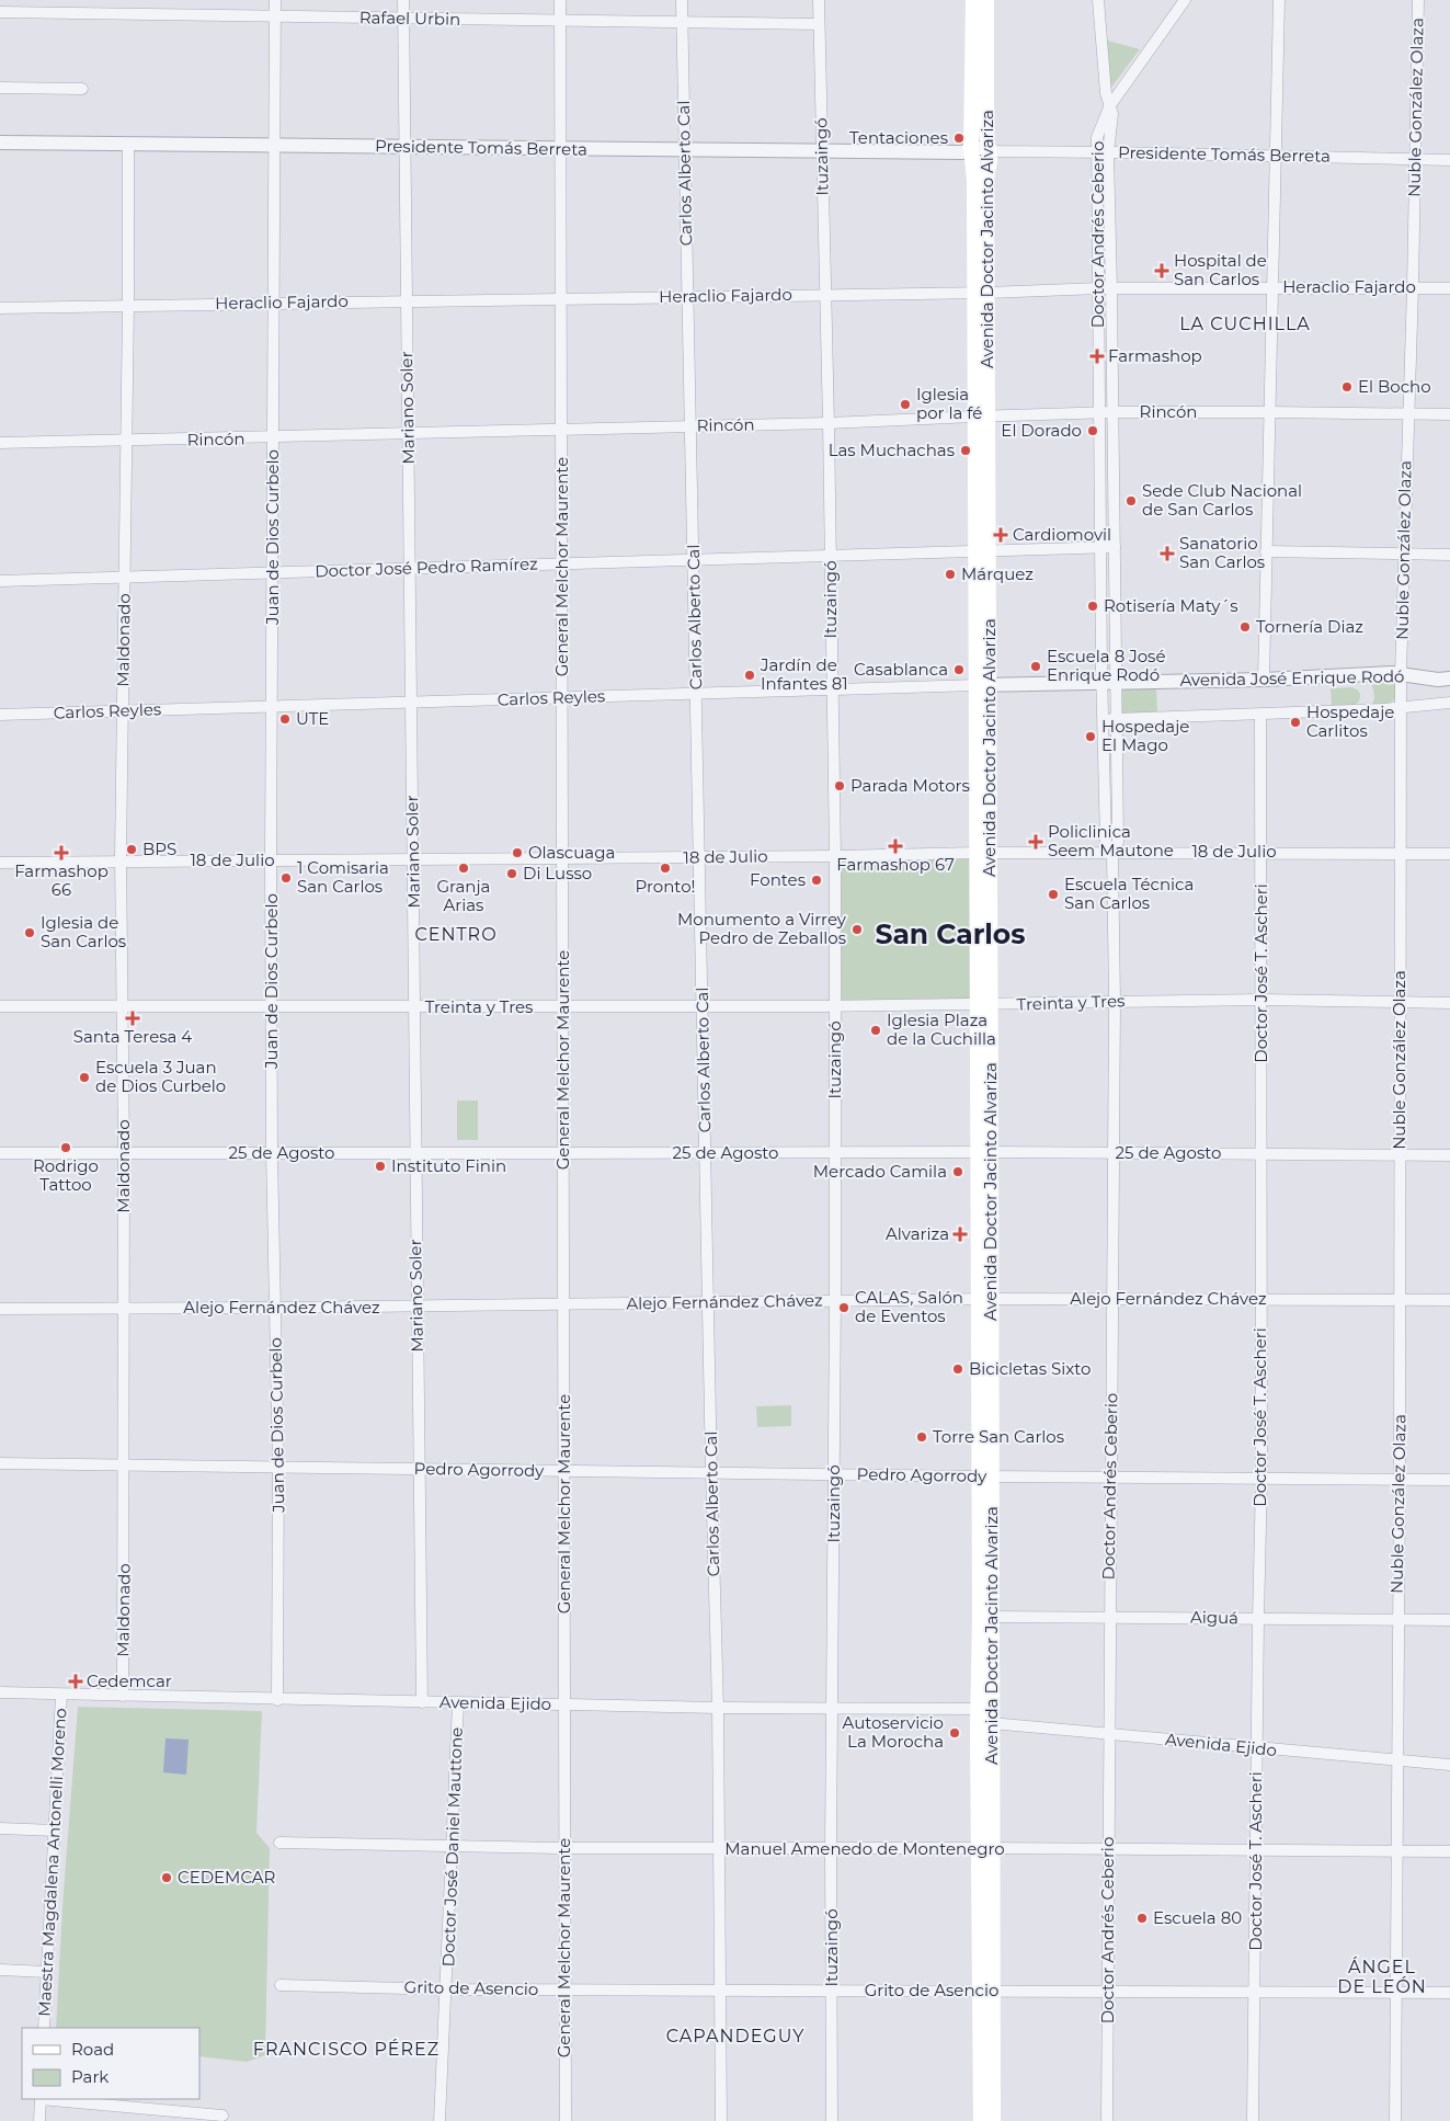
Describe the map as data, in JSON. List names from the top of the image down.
{
  "streets": {
    "main road": ["Avenida Doctor Jacinto Alvariza"],
    "street": [
      "Rafael Urbin",
      "Nuble González Olaza",
      "Presidente Tomás Berreta",
      "Ituzaingó",
      "Carlos Alberto Cal",
      "Doctor Andrés Ceberio",
      "Heraclio Fajardo",
      "Mariano Soler",
      "Rincón",
      "Juan de Dios Curbelo",
      "General Melchor Maurente",
      "Doctor José Pedro Ramírez",
      "Maldonado",
      "Avenida José Enrique Rodó",
      "Carlos Reyles",
      "18 de Julio",
      "Doctor José T. Ascheri",
      "Treinta y Tres",
      "25 de Agosto",
      "Alejo Fernández Chávez",
      "Pedro Agorrody",
      "Aiguá",
      "Avenida Ejido",
      "Doctor José Daniel Mauttone",
      "Manuel Amenedo de Montenegro",
      "Maestra Magdalena Antonelli Moreno",
      "Grito de Asencio"
    ]
  },
  "crossings": [
    ["Rafael Urbin", "Ituzaingó"],
    ["Rafael Urbin", "Carlos Alberto Cal"],
    ["Rafael Urbin", "Mariano Soler"],
    ["Rafael Urbin", "Juan de Dios Curbelo"],
    ["Rafael Urbin", "General Melchor Maurente"],
    ["Nuble González Olaza", "Presidente Tomás Berreta"],
    ["Nuble González Olaza", "Heraclio Fajardo"],
    ["Nuble González Olaza", "Rincón"],
    ["Nuble González Olaza", "Avenida José Enrique Rodó"],
    ["Nuble González Olaza", "18 de Julio"],
    ["Nuble González Olaza", "Treinta y Tres"],
    ["Nuble González Olaza", "25 de Agosto"],
    ["Nuble González Olaza", "Alejo Fernández Chávez"],
    ["Nuble González Olaza", "Pedro Agorrody"],
    ["Nuble González Olaza", "Aiguá"],
    ["Nuble González Olaza", "Avenida Ejido"],
    ["Nuble González Olaza", "Manuel Amenedo de Montenegro"],
    ["Nuble González Olaza", "Grito de Asencio"],
    ["Presidente Tomás Berreta", "Ituzaingó"],
    ["Presidente Tomás Berreta", "Carlos Alberto Cal"],
    ["Presidente Tomás Berreta", "Doctor Andrés Ceberio"],
    ["Presidente Tomás Berreta", "Avenida Doctor Jacinto Alvariza"],
    ["Presidente Tomás Berreta", "Mariano Soler"],
    ["Presidente Tomás Berreta", "Juan de Dios Curbelo"],
    ["Presidente Tomás Berreta", "General Melchor Maurente"],
    ["Presidente Tomás Berreta", "Maldonado"],
    ["Ituzaingó", "Heraclio Fajardo"],
    ["Ituzaingó", "Rincón"],
    ["Ituzaingó", "Doctor José Pedro Ramírez"],
    ["Ituzaingó", "Carlos Reyles"],
    ["Ituzaingó", "18 de Julio"],
    ["Ituzaingó", "Treinta y Tres"],
    ["Ituzaingó", "25 de Agosto"],
    ["Ituzaingó", "Alejo Fernández Chávez"],
    ["Ituzaingó", "Pedro Agorrody"],
    ["Ituzaingó", "Avenida Ejido"],
    ["Ituzaingó", "Manuel Amenedo de Montenegro"],
    ["Ituzaingó", "Grito de Asencio"],
    ["Carlos Alberto Cal", "Heraclio Fajardo"],
    ["Carlos Alberto Cal", "Rincón"],
    ["Carlos Alberto Cal", "Doctor José Pedro Ramírez"],
    ["Carlos Alberto Cal", "Carlos Reyles"],
    ["Carlos Alberto Cal", "18 de Julio"],
    ["Carlos Alberto Cal", "Treinta y Tres"],
    ["Carlos Alberto Cal", "25 de Agosto"],
    ["Carlos Alberto Cal", "Alejo Fernández Chávez"],
    ["Carlos Alberto Cal", "Pedro Agorrody"],
    ["Carlos Alberto Cal", "Avenida Ejido"],
    ["Carlos Alberto Cal", "Manuel Amenedo de Montenegro"],
    ["Carlos Alberto Cal", "Grito de Asencio"],
    ["Doctor Andrés Ceberio", "Heraclio Fajardo"],
    ["Doctor Andrés Ceberio", "Rincón"],
    ["Doctor Andrés Ceberio", "Doctor José Pedro Ramírez"],
    ["Doctor Andrés Ceberio", "Avenida José Enrique Rodó"],
    ["Doctor Andrés Ceberio", "Carlos Reyles"],
    ["Doctor Andrés Ceberio", "18 de Julio"],
    ["Doctor Andrés Ceberio", "Treinta y Tres"],
    ["Doctor Andrés Ceberio", "25 de Agosto"],
    ["Doctor Andrés Ceberio", "Alejo Fernández Chávez"],
    ["Doctor Andrés Ceberio", "Pedro Agorrody"],
    ["Doctor Andrés Ceberio", "Aiguá"],
    ["Doctor Andrés Ceberio", "Avenida Ejido"],
    ["Doctor Andrés Ceberio", "Manuel Amenedo de Montenegro"],
    ["Doctor Andrés Ceberio", "Grito de Asencio"],
    ["Avenida Doctor Jacinto Alvariza", "Heraclio Fajardo"],
    ["Avenida Doctor Jacinto Alvariza", "Rincón"],
    ["Avenida Doctor Jacinto Alvariza", "Doctor José Pedro Ramírez"],
    ["Avenida Doctor Jacinto Alvariza", "Carlos Reyles"],
    ["Avenida Doctor Jacinto Alvariza", "18 de Julio"],
    ["Avenida Doctor Jacinto Alvariza", "Treinta y Tres"],
    ["Avenida Doctor Jacinto Alvariza", "25 de Agosto"],
    ["Avenida Doctor Jacinto Alvariza", "Alejo Fernández Chávez"],
    ["Avenida Doctor Jacinto Alvariza", "Pedro Agorrody"],
    ["Avenida Doctor Jacinto Alvariza", "Aiguá"],
    ["Avenida Doctor Jacinto Alvariza", "Avenida Ejido"],
    ["Avenida Doctor Jacinto Alvariza", "Manuel Amenedo de Montenegro"],
    ["Avenida Doctor Jacinto Alvariza", "Grito de Asencio"],
    ["Heraclio Fajardo", "Mariano Soler"],
    ["Heraclio Fajardo", "Juan de Dios Curbelo"],
    ["Heraclio Fajardo", "General Melchor Maurente"],
    ["Heraclio Fajardo", "Maldonado"],
    ["Mariano Soler", "Rincón"],
    ["Mariano Soler", "Doctor José Pedro Ramírez"],
    ["Mariano Soler", "Carlos Reyles"],
    ["Mariano Soler", "18 de Julio"],
    ["Mariano Soler", "Treinta y Tres"],
    ["Mariano Soler", "25 de Agosto"],
    ["Mariano Soler", "Alejo Fernández Chávez"],
    ["Mariano Soler", "Pedro Agorrody"],
    ["Mariano Soler", "Avenida Ejido"],
    ["Rincón", "Juan de Dios Curbelo"],
    ["Rincón", "General Melchor Maurente"],
    ["Rincón", "Maldonado"],
    ["Juan de Dios Curbelo", "Doctor José Pedro Ramírez"],
    ["Juan de Dios Curbelo", "Carlos Reyles"],
    ["Juan de Dios Curbelo", "18 de Julio"],
    ["Juan de Dios Curbelo", "Treinta y Tres"],
    ["Juan de Dios Curbelo", "25 de Agosto"],
    ["Juan de Dios Curbelo", "Alejo Fernández Chávez"],
    ["Juan de Dios Curbelo", "Pedro Agorrody"],
    ["Juan de Dios Curbelo", "Avenida Ejido"],
    ["General Melchor Maurente", "Doctor José Pedro Ramírez"],
    ["General Melchor Maurente", "Carlos Reyles"],
    ["General Melchor Maurente", "18 de Julio"],
    ["General Melchor Maurente", "Treinta y Tres"],
    ["General Melchor Maurente", "25 de Agosto"],
    ["General Melchor Maurente", "Alejo Fernández Chávez"],
    ["General Melchor Maurente", "Pedro Agorrody"],
    ["General Melchor Maurente", "Avenida Ejido"],
    ["General Melchor Maurente", "Manuel Amenedo de Montenegro"],
    ["General Melchor Maurente", "Grito de Asencio"],
    ["Doctor José Pedro Ramírez", "Maldonado"],
    ["Maldonado", "Carlos Reyles"],
    ["Maldonado", "18 de Julio"],
    ["Maldonado", "Treinta y Tres"],
    ["Maldonado", "25 de Agosto"],
    ["Maldonado", "Alejo Fernández Chávez"],
    ["Maldonado", "Pedro Agorrody"],
    ["Maldonado", "Avenida Ejido"],
    ["Avenida José Enrique Rodó", "Carlos Reyles"],
    ["Avenida José Enrique Rodó", "Doctor José T. Ascheri"],
    ["18 de Julio", "Doctor José T. Ascheri"],
    ["Doctor José T. Ascheri", "Treinta y Tres"],
    ["Doctor José T. Ascheri", "25 de Agosto"],
    ["Doctor José T. Ascheri", "Alejo Fernández Chávez"],
    ["Doctor José T. Ascheri", "Pedro Agorrody"],
    ["Doctor José T. Ascheri", "Aiguá"],
    ["Doctor José T. Ascheri", "Avenida Ejido"],
    ["Doctor José T. Ascheri", "Manuel Amenedo de Montenegro"],
    ["Doctor José T. Ascheri", "Grito de Asencio"],
    ["Avenida Ejido", "Doctor José Daniel Mauttone"],
    ["Avenida Ejido", "Maestra Magdalena Antonelli Moreno"],
    ["Doctor José Daniel Mauttone", "Manuel Amenedo de Montenegro"],
    ["Doctor José Daniel Mauttone", "Grito de Asencio"]
  ],
  "districts": [
    "LA CUCHILLA",
    "CENTRO",
    "San Carlos",
    "ÁNGEL DE LEÓN",
    "CAPANDEGUY",
    "FRANCISCO PÉREZ"
  ],
  "places": {
    "other": [
      "Tentaciones",
      "El Bocho",
      "Iglesia por la fé",
      "El Dorado",
      "Las Muchachas",
      "Sede Club Nacional de San Carlos",
      "Márquez",
      "Rotisería Maty´s",
      "Tornería Diaz",
      "Escuela 8 José Enrique Rodó",
      "Casablanca",
      "Jardín de Infantes 81",
      "UTE",
      "Hospedaje Carlitos",
      "Hospedaje El Mago",
      "Parada Motors",
      "BPS",
      "Olascuaga",
      "Granja Arias",
      "Pronto!",
      "Di Lusso",
      "1 Comisaria San Carlos",
      "Fontes",
      "Escuela Técnica San Carlos",
      "Monumento a Virrey Pedro de Zeballos",
      "Iglesia de San Carlos",
      "Iglesia Plaza de la Cuchilla",
      "Escuela 3 Juan de Dios Curbelo",
      "Rodrigo Tattoo",
      "Instituto Finin",
      "Mercado Camila",
      "CALAS, Salón de Eventos",
      "Bicicletas Sixto",
      "Torre San Carlos",
      "Autoservicio La Morocha",
      "CEDEMCAR",
      "Escuela 80"
    ],
    "health": [
      "Hospital de San Carlos",
      "Farmashop",
      "Cardiomovil",
      "Sanatorio San Carlos",
      "Policlinica Seem Mautone",
      "Farmashop 67",
      "Farmashop 66",
      "Santa Teresa 4",
      "Alvariza",
      "Cedemcar"
    ]
  },
  "legend": ["Road", "Park"]
}
